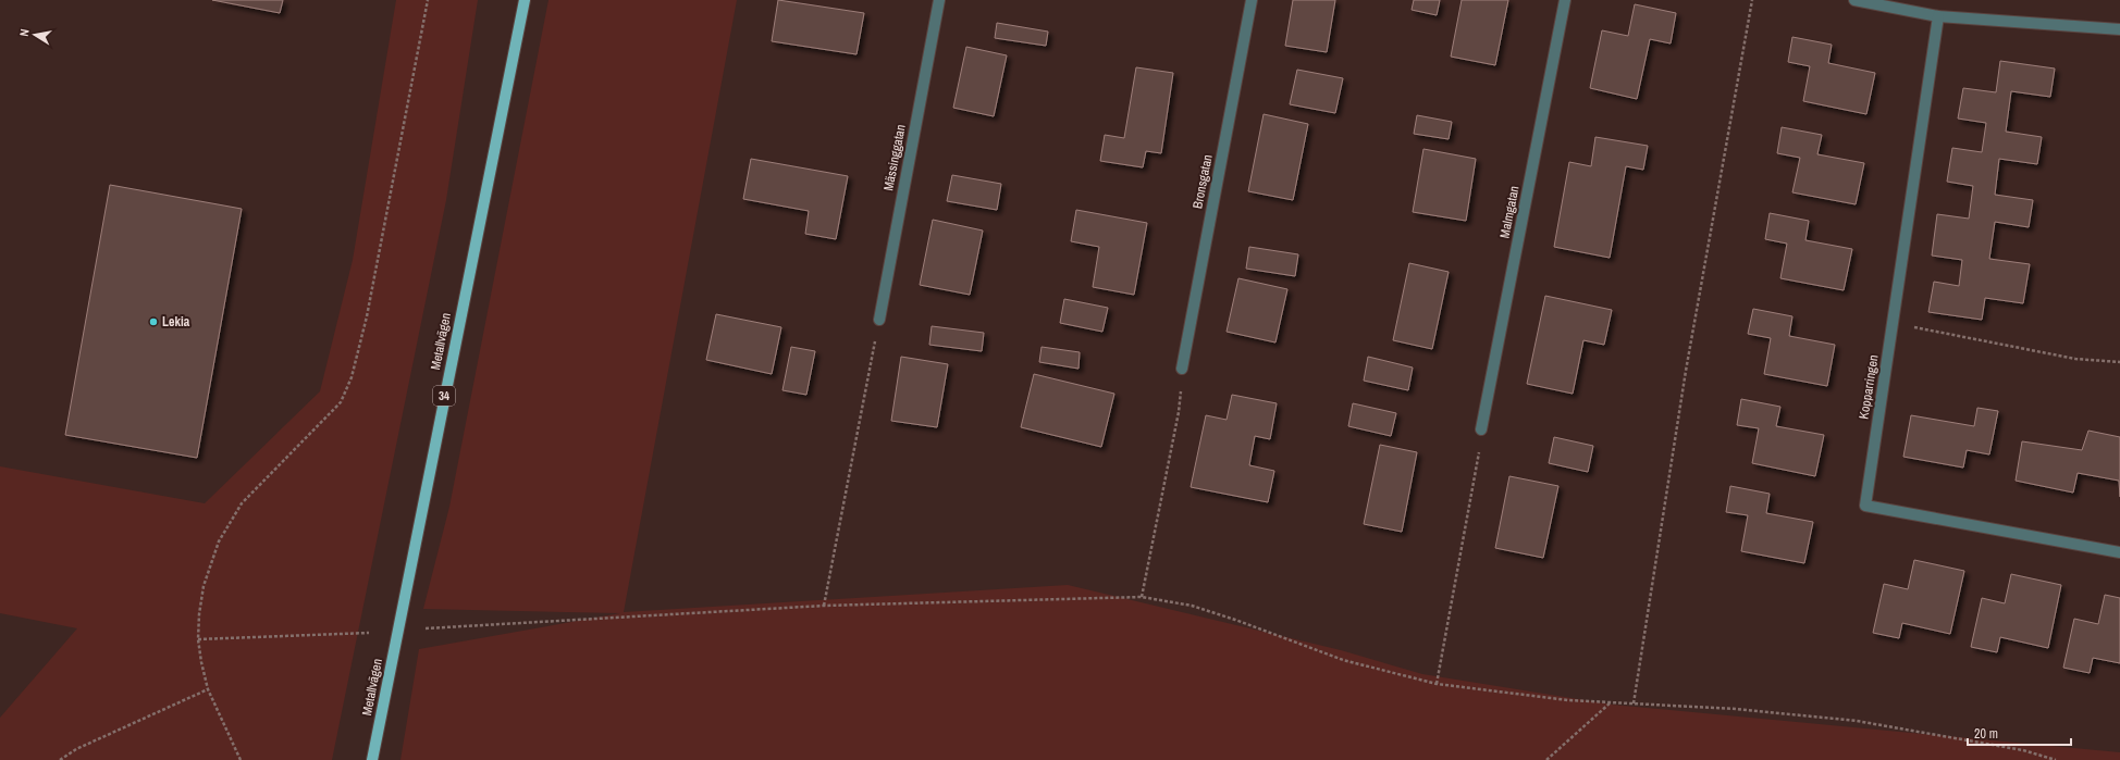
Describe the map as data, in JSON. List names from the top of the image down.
{
  "streets": {
    "main road": ["Metallvägen", "34"],
    "street": [
      "Mässinggatan",
      "Bronsgatan",
      "Malmgatan",
      "Kopparringen"
    ]
  },
  "places": ["Lekia"],
  "scale_bar": "20 m",
  "north": "left"
}
